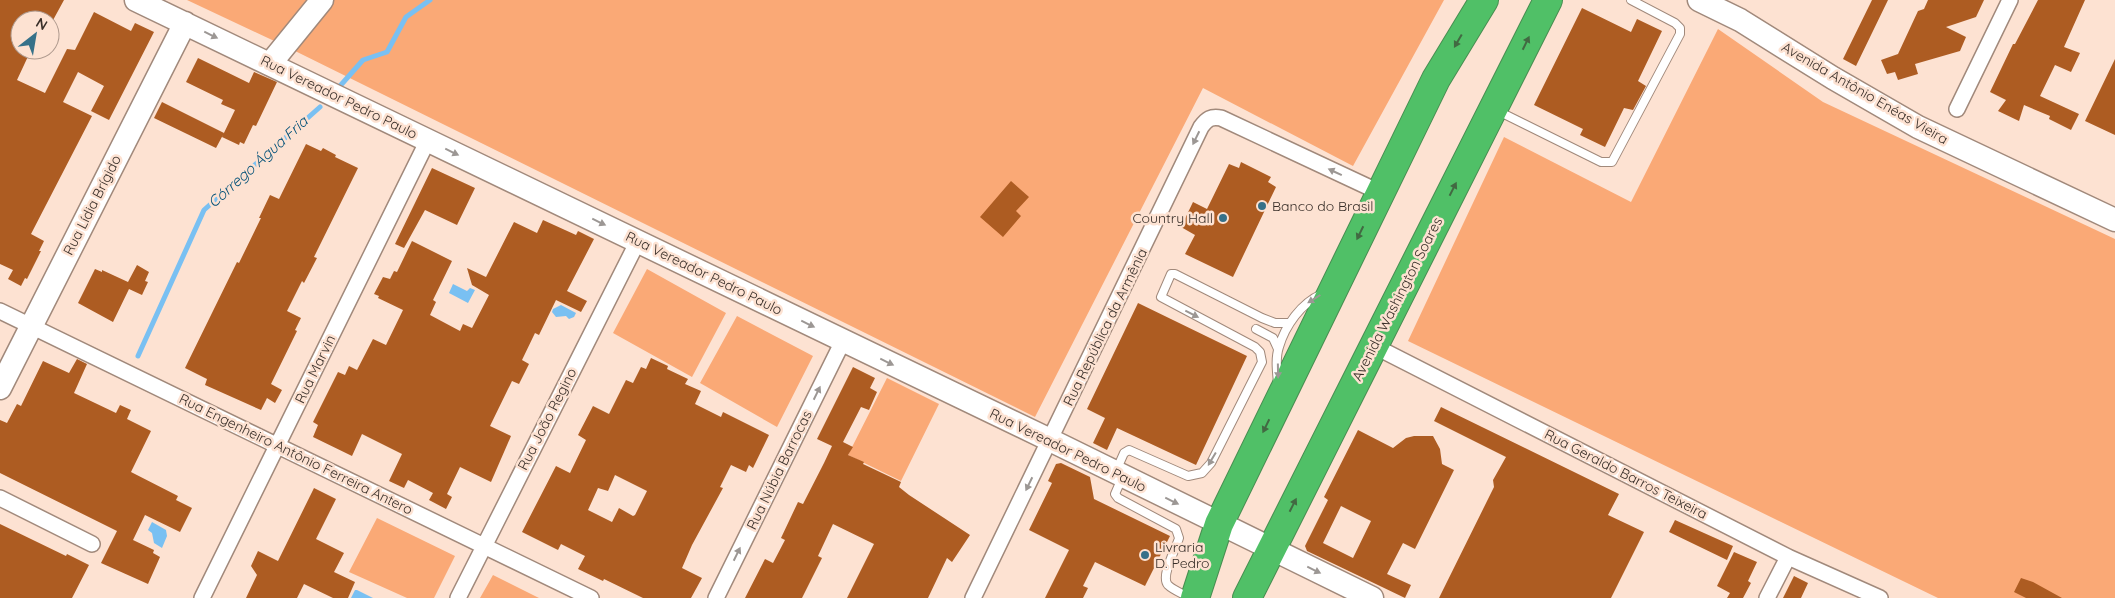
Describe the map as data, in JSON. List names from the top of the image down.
{
  "streets": {
    "highway": ["Avenida Washington Soares"],
    "street": [
      "Avenida Antônio Enéas Vieira",
      "Rua Vereador Pedro Paulo",
      "Rua Lídia Brígido",
      "Rua República da Armênia",
      "Rua Marvin",
      "Rua João Regino",
      "Rua Engenheiro Antônio Ferreira Antero",
      "Rua Núbia Barrocas",
      "Rua Geraldo Barros Teixeira"
    ]
  },
  "crossings": [
    ["Rua Vereador Pedro Paulo", "Rua Lídia Brígido"],
    ["Rua Vereador Pedro Paulo", "Avenida Washington Soares"],
    ["Rua Vereador Pedro Paulo", "Rua República da Armênia"],
    ["Rua Vereador Pedro Paulo", "Rua Marvin"],
    ["Rua Vereador Pedro Paulo", "Rua João Regino"],
    ["Rua Vereador Pedro Paulo", "Rua Núbia Barrocas"],
    ["Rua Lídia Brígido", "Rua Engenheiro Antônio Ferreira Antero"],
    ["Avenida Washington Soares", "Rua Geraldo Barros Teixeira"],
    ["Rua Marvin", "Rua Engenheiro Antônio Ferreira Antero"],
    ["Rua João Regino", "Rua Engenheiro Antônio Ferreira Antero"]
  ],
  "one_way": ["Rua Vereador Pedro Paulo", "Rua Núbia Barrocas"],
  "water": ["Córrego Água Fria"],
  "places": ["Banco do Brasil", "Country Hall", "Livraria D. Pedro"],
  "north": "top right"
}
